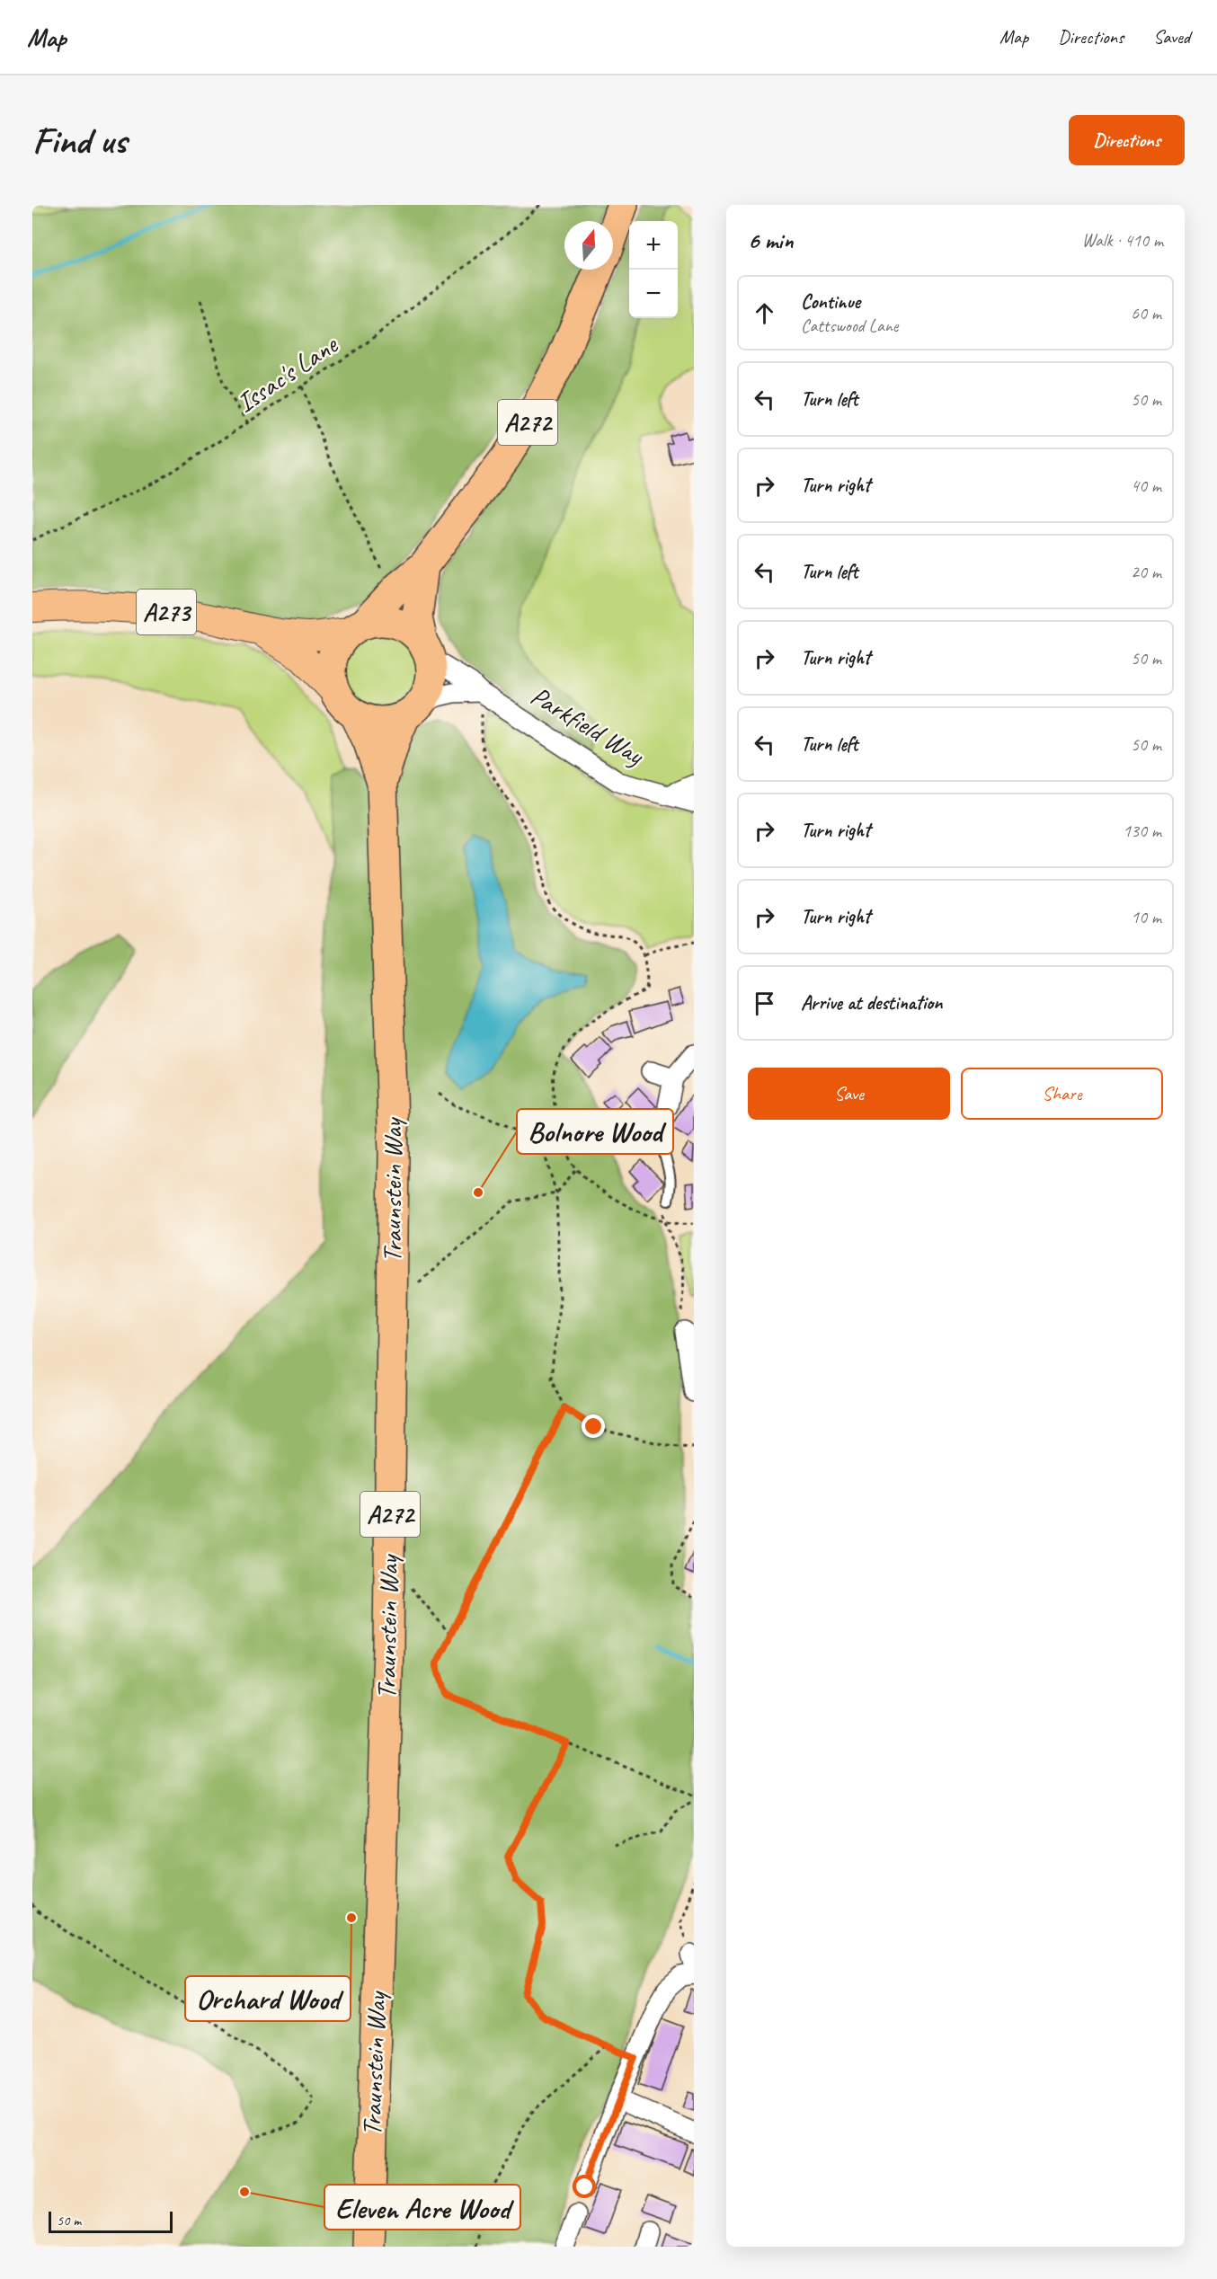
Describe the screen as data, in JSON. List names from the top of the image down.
{
  "streets": {
    "highway": ["A272", "Traunstein Way"],
    "main road": ["A273"],
    "street": ["Parkfield Way"],
    "path": ["Issac's Lane"]
  },
  "crossings": [
    ["A272", "A273"],
    ["A272", "Parkfield Way"],
    ["A272", "Traunstein Way"],
    ["A273", "Parkfield Way"],
    ["A273", "Traunstein Way"],
    ["Parkfield Way", "Traunstein Way"]
  ],
  "places": ["Bolnore Wood", "Orchard Wood", "Eleven Acre Wood"],
  "scale_bar": "50 m",
  "north": "top",
  "page": {
    "header": "Map",
    "nav": ["Map", "Directions", "Saved"],
    "buttons": [
      "Directions",
      ["Save", "Share"]
    ],
    "title": "Find us",
    "heading": ["6 min", "Walk · 410 m"],
    "map_buttons": ["+", "−"],
    "list": [
      ["Continue", "Cattswood Lane", "60 m"],
      ["Turn left", "50 m"],
      ["Turn right", "40 m"],
      ["Turn left", "20 m"],
      ["Turn right", "50 m"],
      ["Turn left", "50 m"],
      ["Turn right", "130 m"],
      ["Turn right", "10 m"],
      "Arrive at destination"
    ],
    "scale": "50 m"
  }
}
